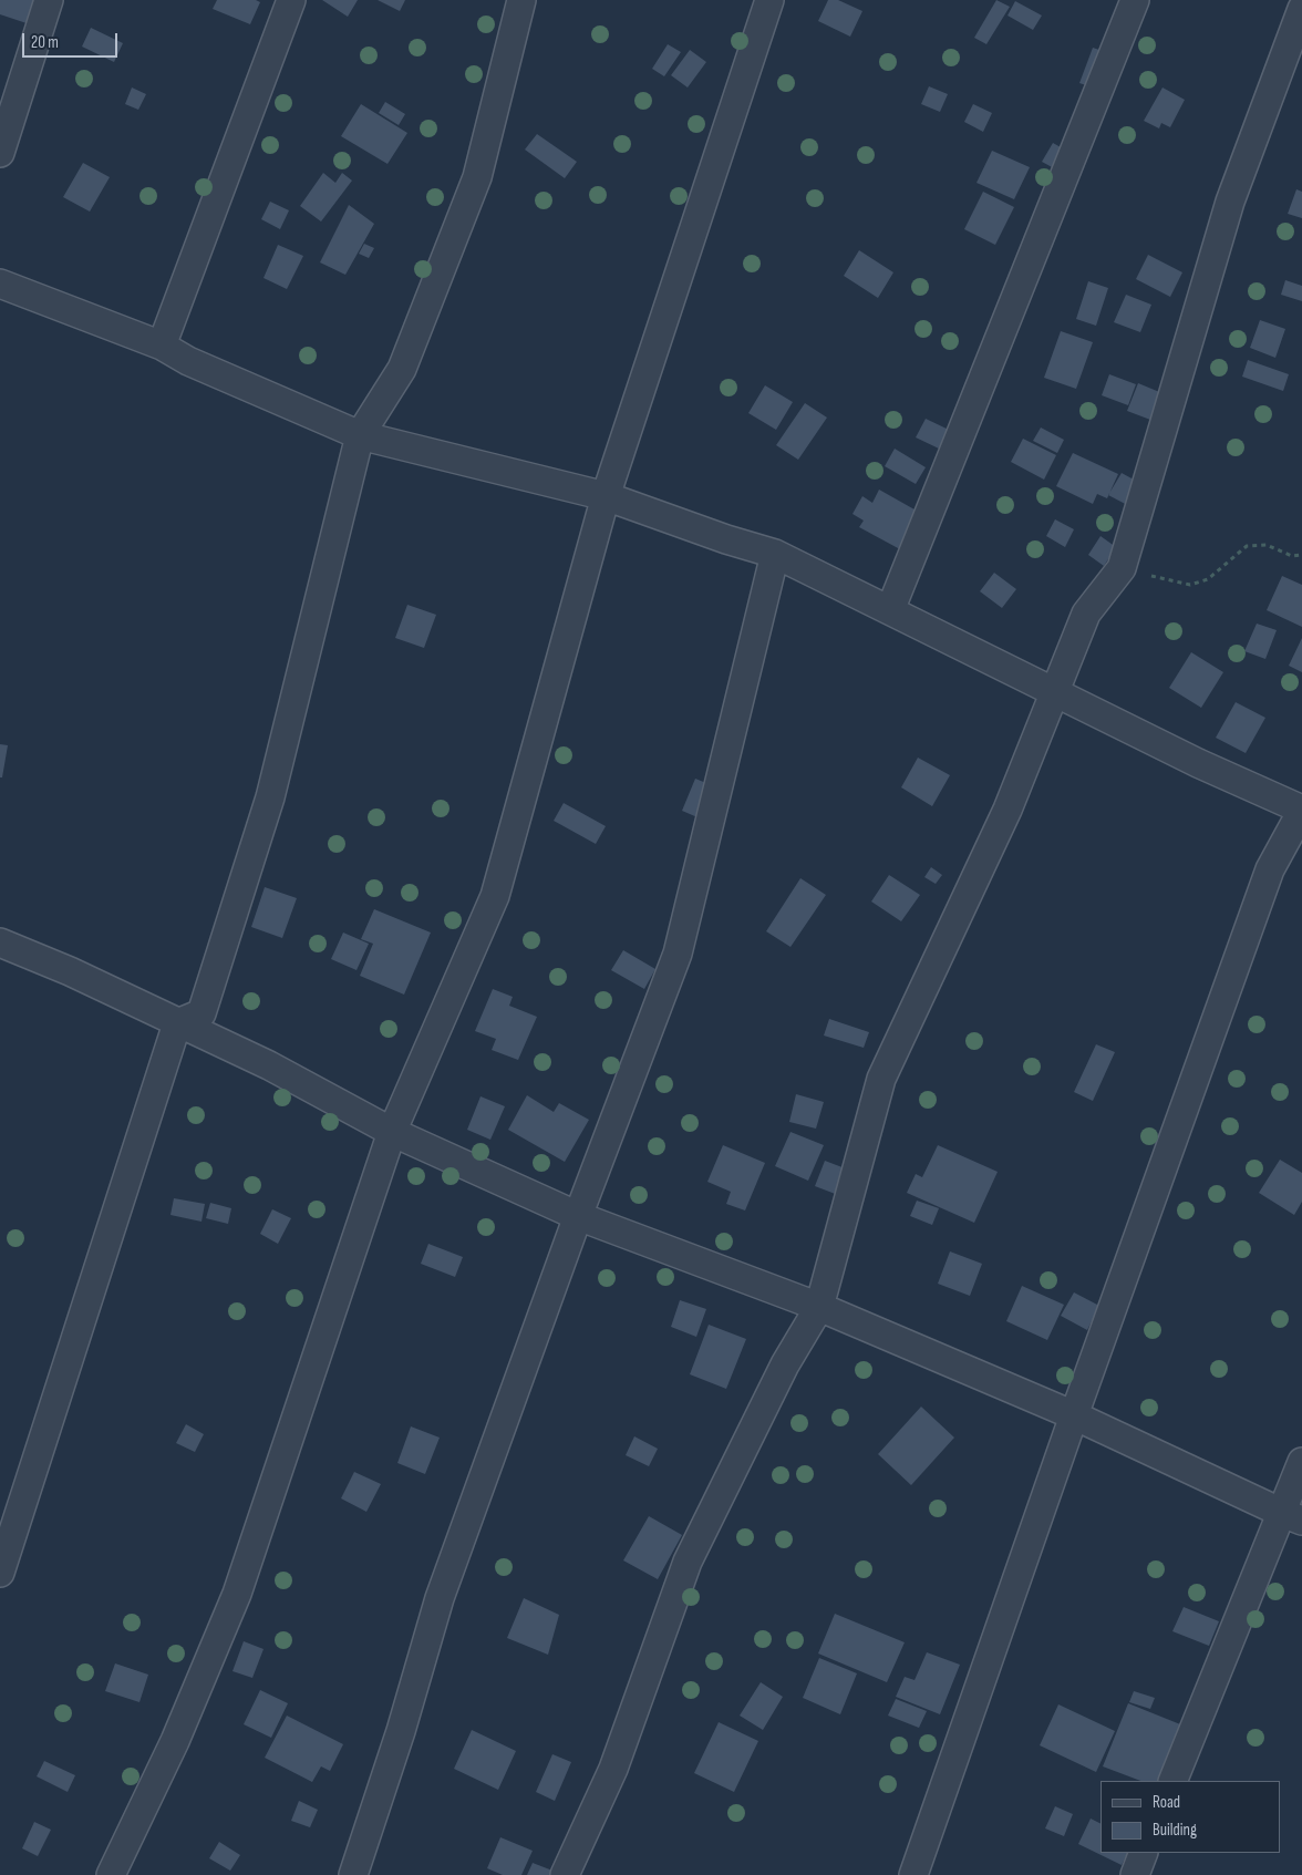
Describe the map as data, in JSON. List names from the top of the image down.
{
  "legend": ["Road", "Building"],
  "scale_bar": "20 m"
}
